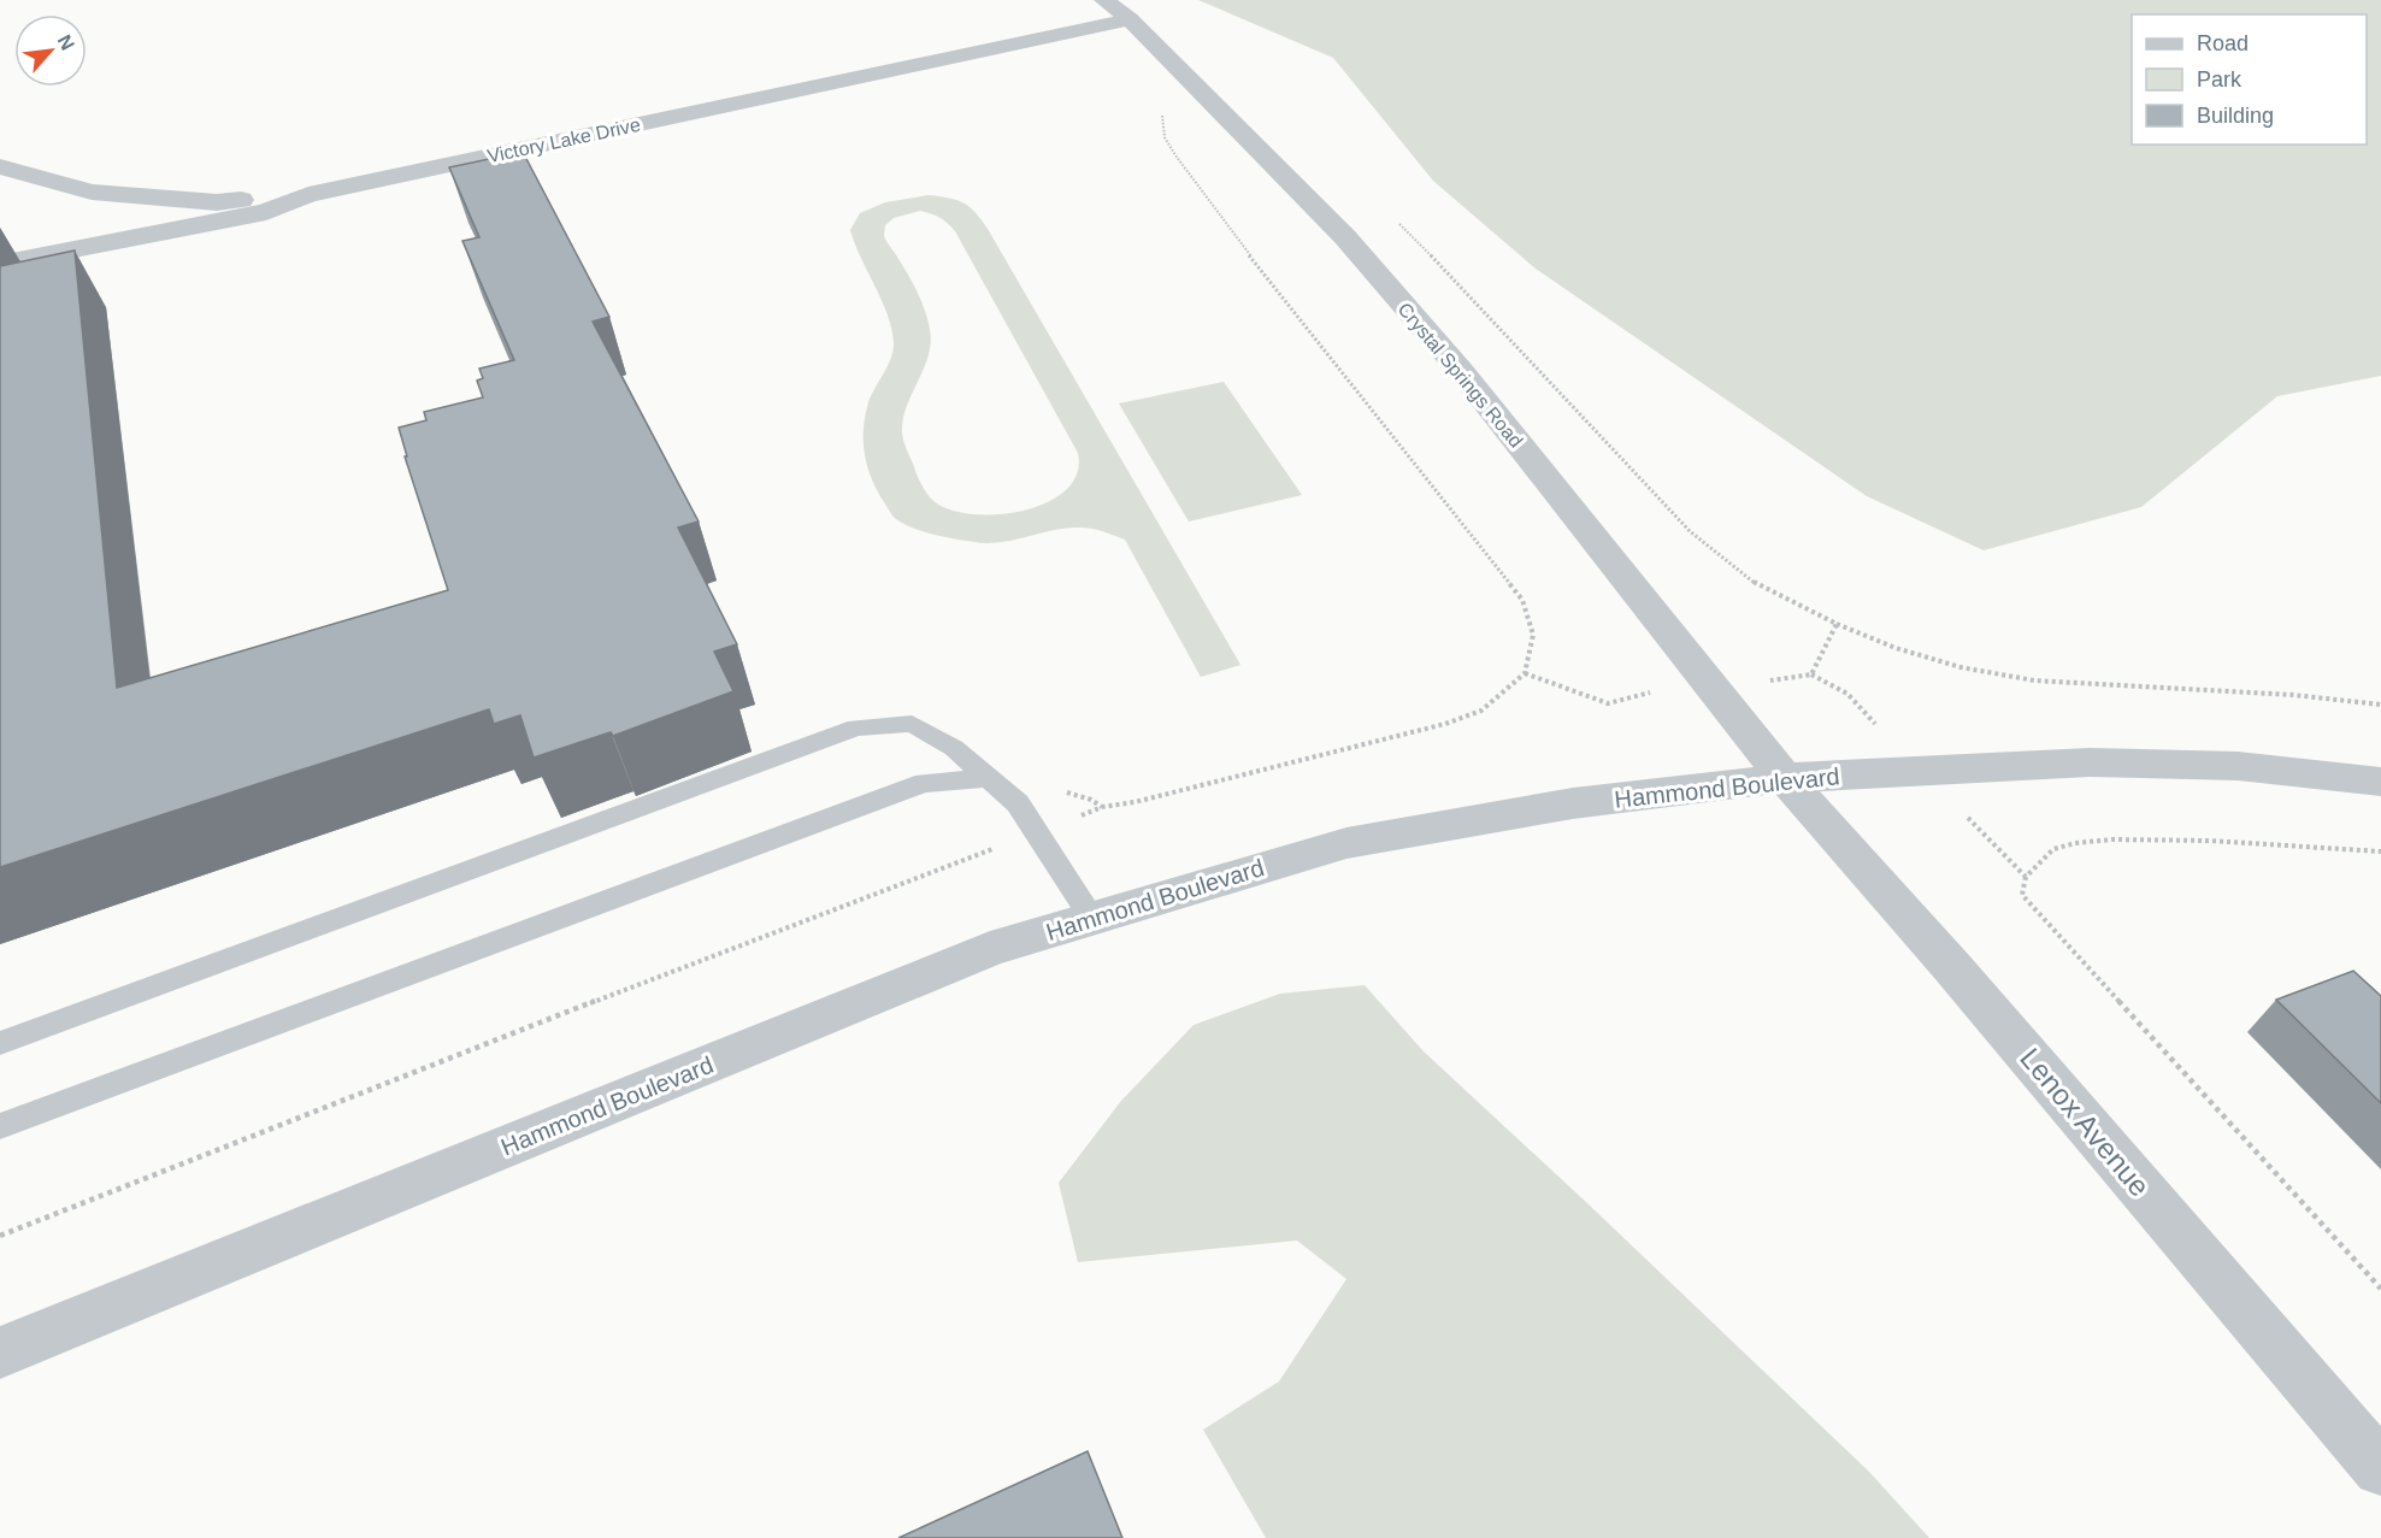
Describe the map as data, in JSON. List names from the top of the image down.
{
  "streets": {
    "street": [
      "Victory Lake Drive",
      "Crystal Springs Road",
      "Hammond Boulevard",
      "Lenox Avenue"
    ]
  },
  "crossings": [
    ["Victory Lake Drive", "Crystal Springs Road"],
    ["Crystal Springs Road", "Hammond Boulevard"],
    ["Crystal Springs Road", "Lenox Avenue"],
    ["Hammond Boulevard", "Lenox Avenue"]
  ],
  "legend": ["Road", "Park", "Building"],
  "north": "top right"
}
